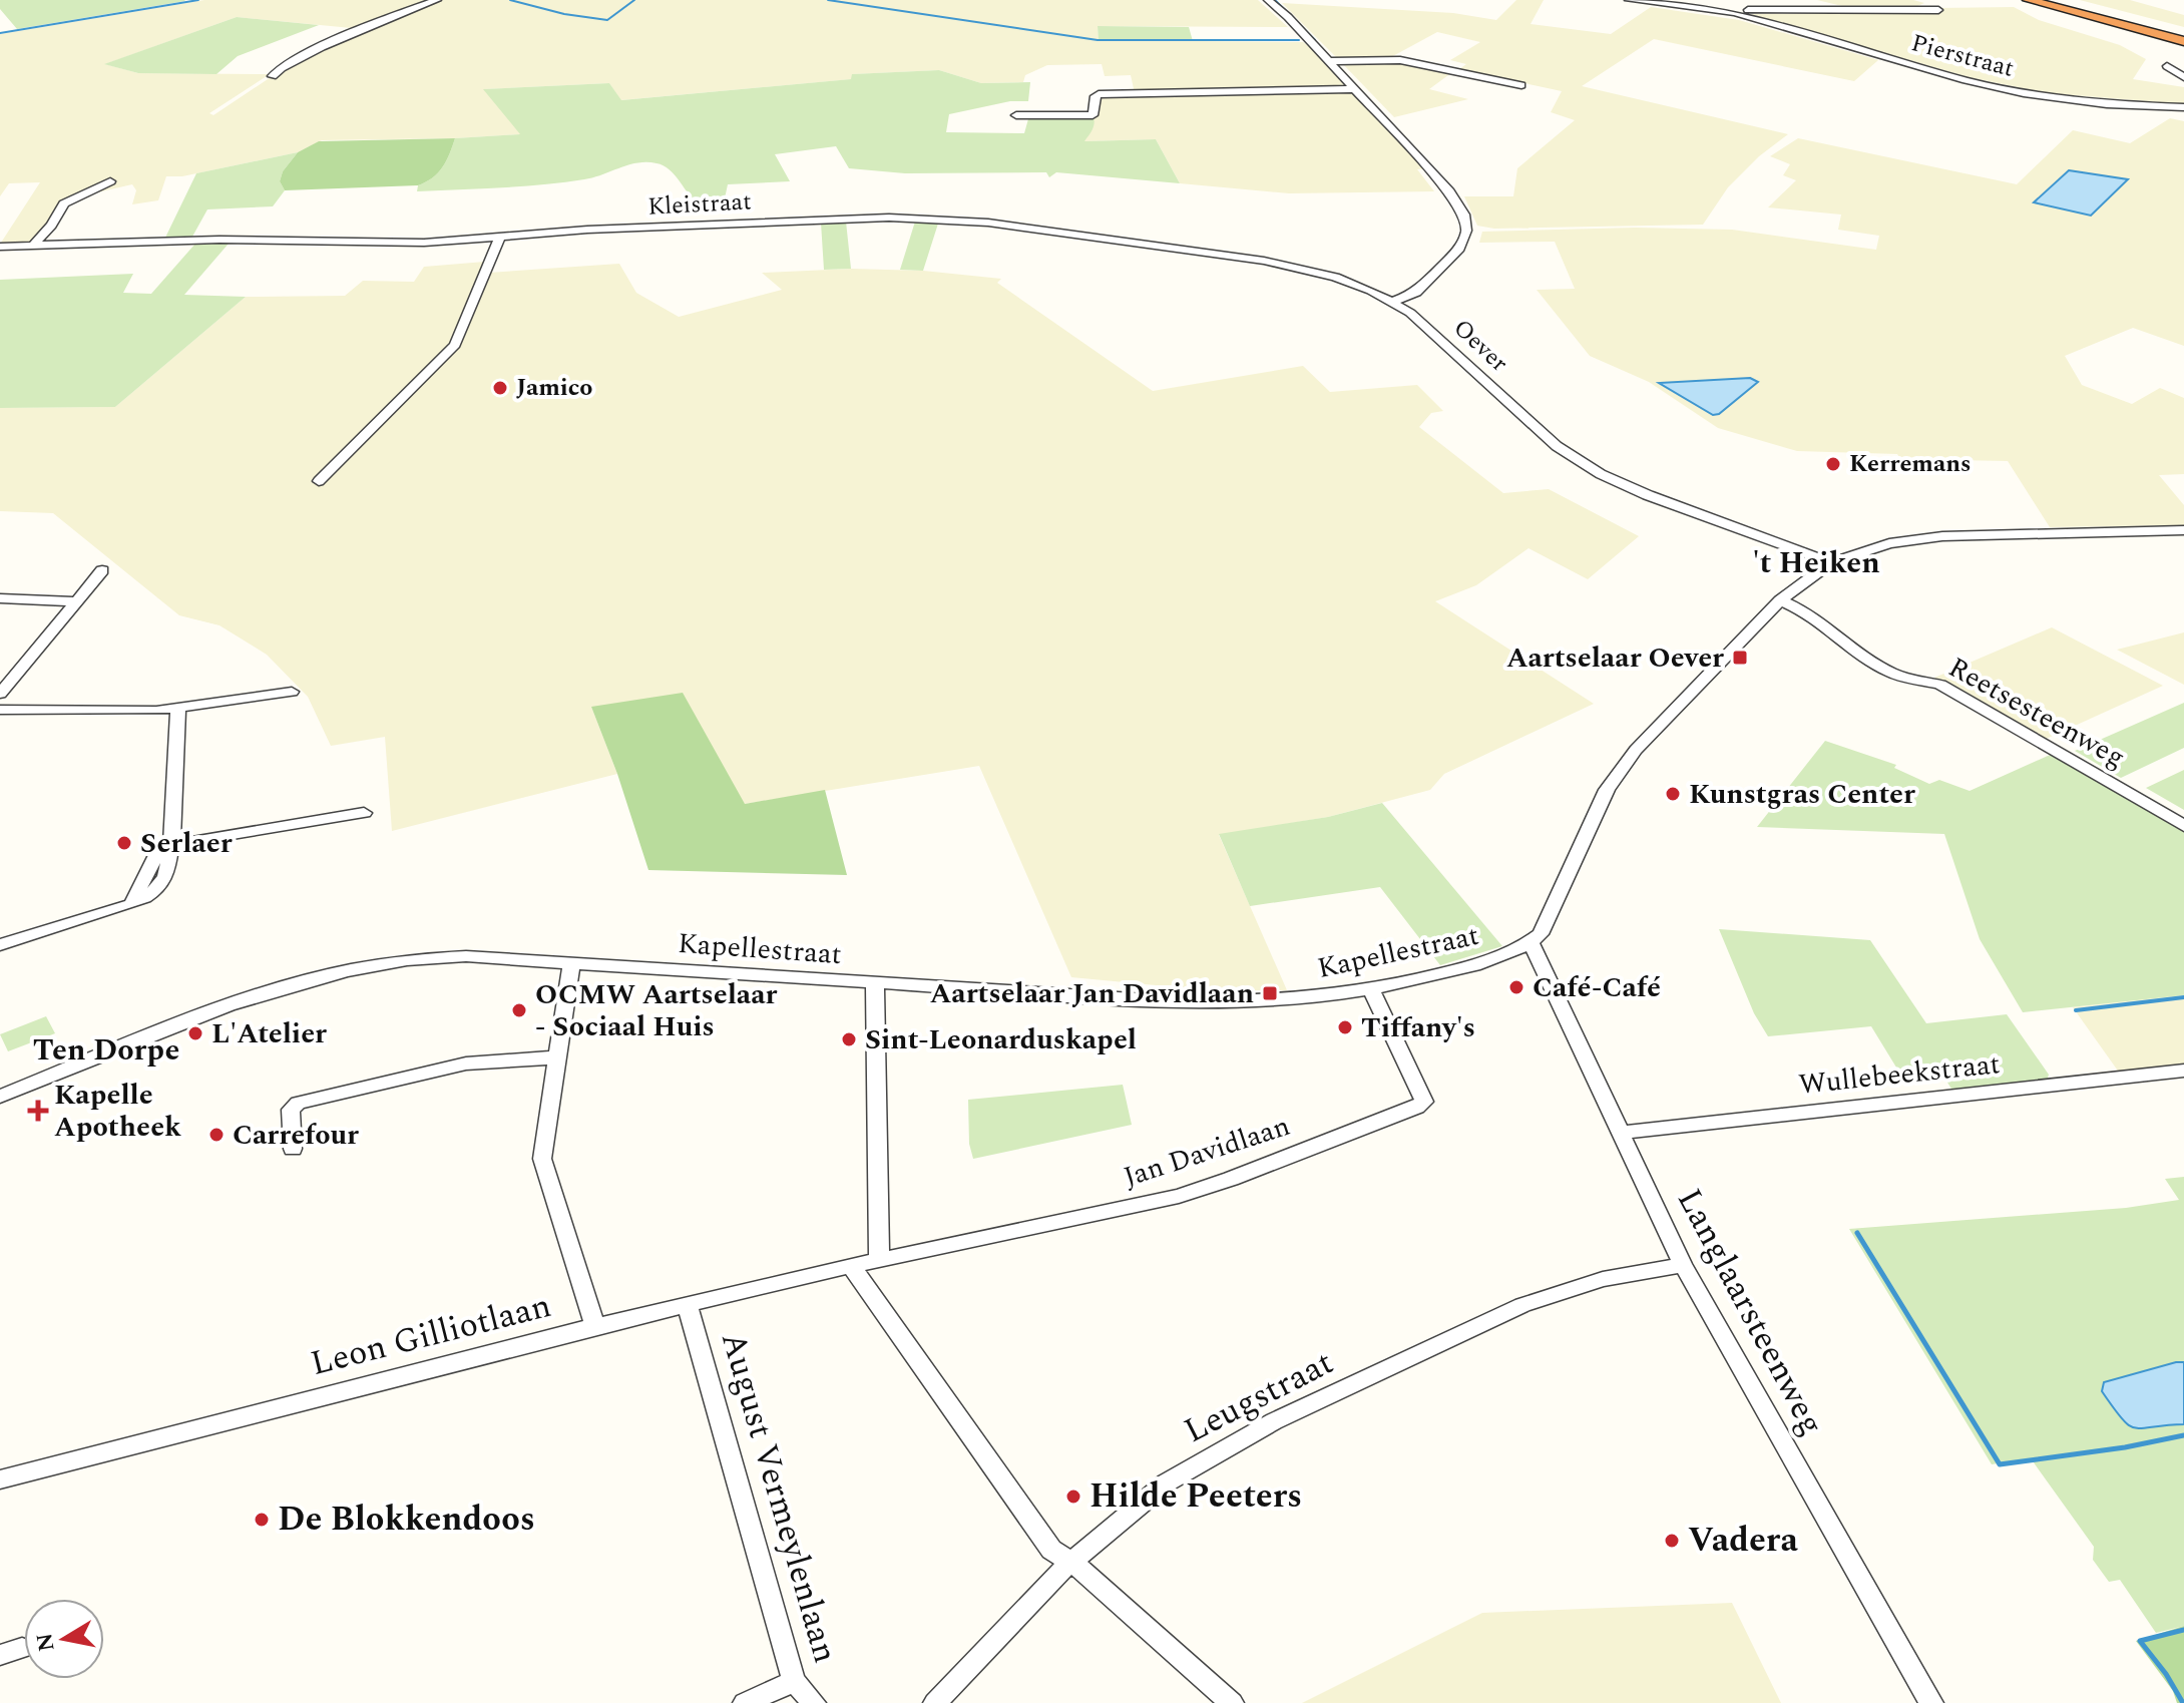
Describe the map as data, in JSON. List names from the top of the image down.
{
  "streets": {
    "street": [
      "Pierstraat",
      "Kleistraat",
      "Oever",
      "Reetsesteenweg",
      "Kapellestraat",
      "Wullebeekstraat",
      "Jan Davidlaan",
      "Langlaarsteenweg",
      "Leon Gilliotlaan",
      "Leugstraat",
      "August Vermeylenlaan"
    ]
  },
  "crossings": [
    ["Kleistraat", "Oever"],
    ["Kapellestraat", "Jan Davidlaan"],
    ["Kapellestraat", "Langlaarsteenweg"],
    ["Wullebeekstraat", "Langlaarsteenweg"],
    ["Jan Davidlaan", "Leon Gilliotlaan"],
    ["Langlaarsteenweg", "Leugstraat"],
    ["Leon Gilliotlaan", "August Vermeylenlaan"]
  ],
  "districts": ["'t Heiken", "Ten Dorpe"],
  "places": {
    "other": [
      "Jamico",
      "Kerremans",
      "Kunstgras Center",
      "Serlaer",
      "Café-Café",
      "OCMW Aartselaar - Sociaal Huis",
      "Tiffany's",
      "L'Atelier",
      "Sint-Leonarduskapel",
      "Carrefour",
      "Hilde Peeters",
      "De Blokkendoos",
      "Vadera"
    ],
    "transit": ["Aartselaar Oever", "Aartselaar Jan Davidlaan"],
    "health": ["Kapelle Apotheek"]
  },
  "north": "left"
}
